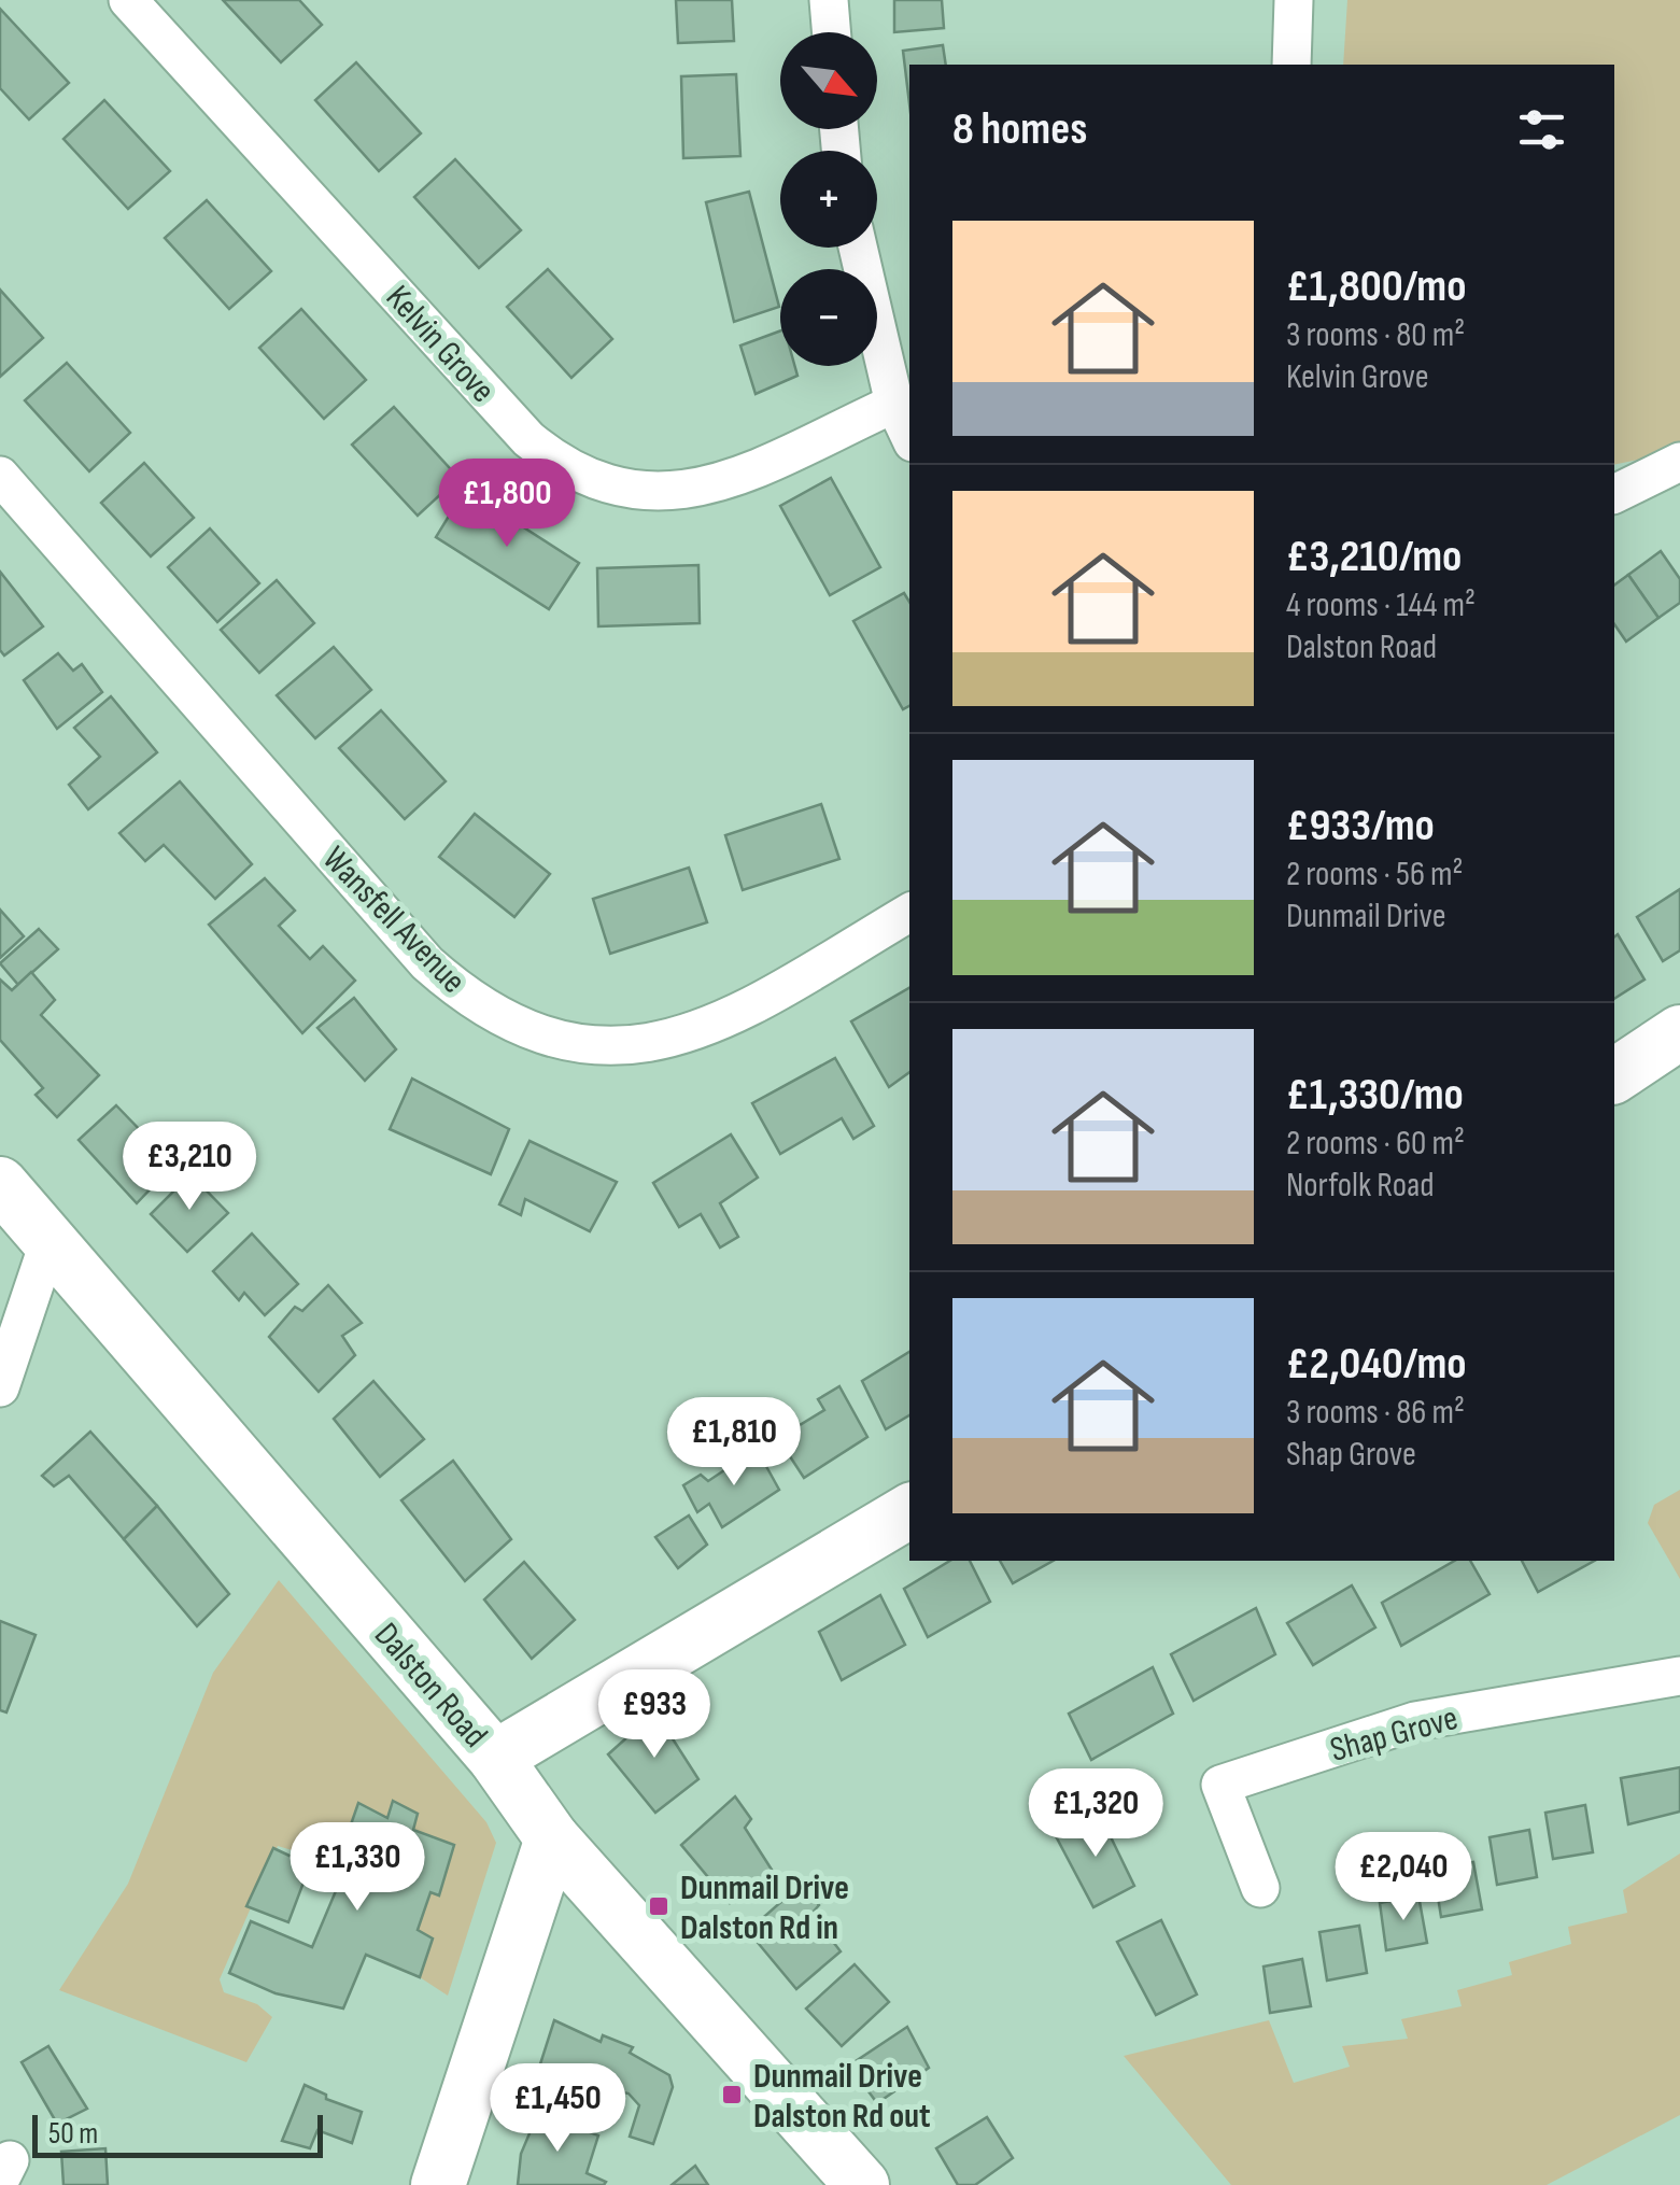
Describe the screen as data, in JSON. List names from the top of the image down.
{
  "streets": {
    "main road": ["Dalston Road"],
    "street": ["Kelvin Grove", "Wansfell Avenue", "Shap Grove"]
  },
  "places": {
    "transit": ["Dunmail Drive Dalston Rd in", "Dunmail Drive Dalston Rd out"]
  },
  "scale_bar": "50 m",
  "north": "bottom right",
  "page": {
    "map_buttons": ["+", "−"],
    "heading": "8 homes",
    "list": [
      {
        "name": "£1,800/mo",
        "note": "3 rooms · 80 m² · Kelvin Grove"
      },
      {
        "name": "£3,210/mo",
        "note": "4 rooms · 144 m² · Dalston Road"
      },
      {
        "name": "£933/mo",
        "note": "2 rooms · 56 m² · Dunmail Drive"
      },
      {
        "name": "£1,330/mo",
        "note": "2 rooms · 60 m² · Norfolk Road"
      },
      {
        "name": "£2,040/mo",
        "note": "3 rooms · 86 m² · Shap Grove"
      }
    ],
    "price": [
      "£1,800",
      "£3,210",
      "£1,810",
      "£933",
      "£1,320",
      "£1,330",
      "£2,040",
      "£1,450"
    ],
    "scale": "50 m"
  }
}
